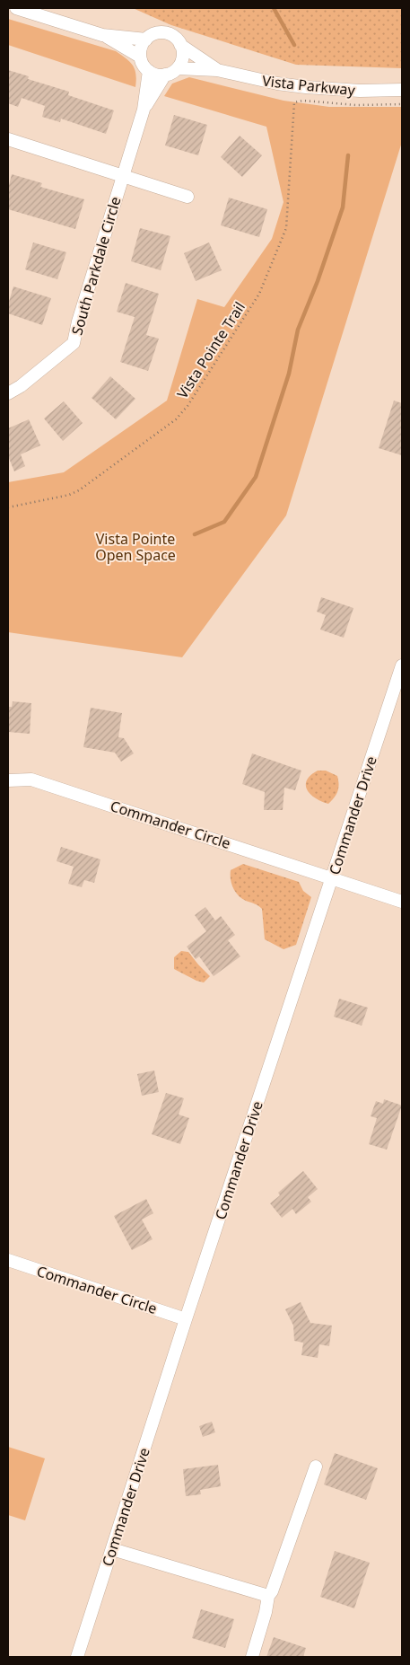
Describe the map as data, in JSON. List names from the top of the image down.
{
  "streets": {
    "street": [
      "Vista Parkway",
      "South Parkdale Circle",
      "Commander Drive",
      "Commander Circle"
    ],
    "path": ["Vista Pointe Trail"]
  },
  "crossings": [
    ["Vista Parkway", "South Parkdale Circle"],
    ["Commander Drive", "Commander Circle"]
  ],
  "parks": ["Vista Pointe Open Space"]
}
